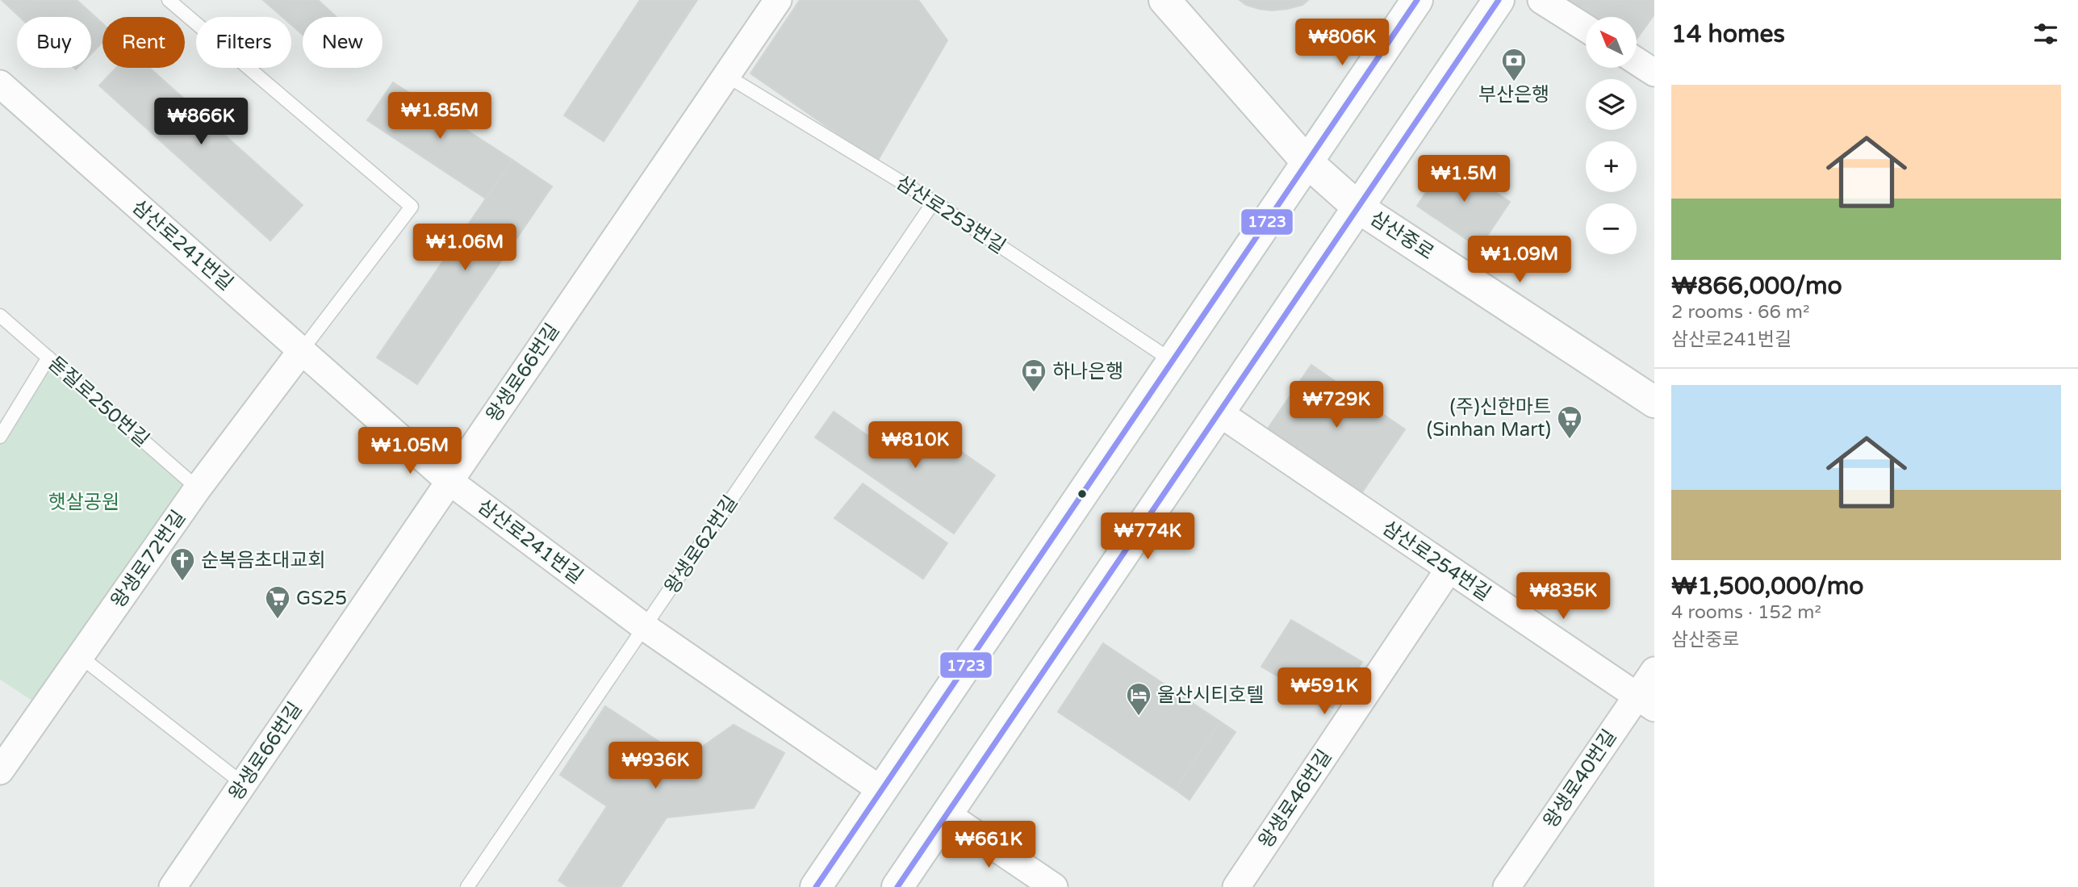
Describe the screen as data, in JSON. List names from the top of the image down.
{
  "streets": {
    "main road": ["삼산중로"],
    "street": [
      "삼산로241번길",
      "왕생로66번길",
      "왕생로72번길",
      "삼산로254번길",
      "왕생로40번길",
      "왕생로46번길"
    ],
    "lane": ["삼산로253번길", "돋질로250번길", "왕생로62번길"]
  },
  "crossings": [
    ["삼산로253번길", "왕생로66번길"],
    ["삼산로253번길", "왕생로62번길"],
    ["삼산로241번길", "왕생로66번길"],
    ["삼산로241번길", "왕생로62번길"],
    ["삼산로241번길", "왕생로72번길"],
    ["돋질로250번길", "왕생로72번길"],
    ["삼산로254번길", "왕생로40번길"],
    ["삼산로254번길", "왕생로46번길"]
  ],
  "parks": ["햇살공원"],
  "places": {
    "bank": ["부산은행", "하나은행"],
    "supermarket": ["(주)신한마트 (Sinhan Mart)", "GS25"],
    "church": ["순복음초대교회"],
    "hotel": ["울산시티호텔"]
  },
  "lines": ["transit line 1723"],
  "north": "top left",
  "page": {
    "heading": "14 homes",
    "map_buttons": ["+", "−"],
    "chip": [
      "Buy",
      "Rent",
      "Filters",
      "New"
    ],
    "price": [
      "₩806K",
      "₩1.85M",
      "₩866K",
      "₩1.5M",
      "₩1.06M",
      "₩1.09M",
      "₩729K",
      "₩810K",
      "₩1.05M",
      "₩774K",
      "₩835K",
      "₩591K",
      "₩936K",
      "₩661K"
    ],
    "list": [
      {
        "name": "₩866,000/mo",
        "note": "2 rooms · 66 m² · 삼산로241번길"
      },
      {
        "name": "₩1,500,000/mo",
        "note": "4 rooms · 152 m² · 삼산중로"
      }
    ]
  }
}
